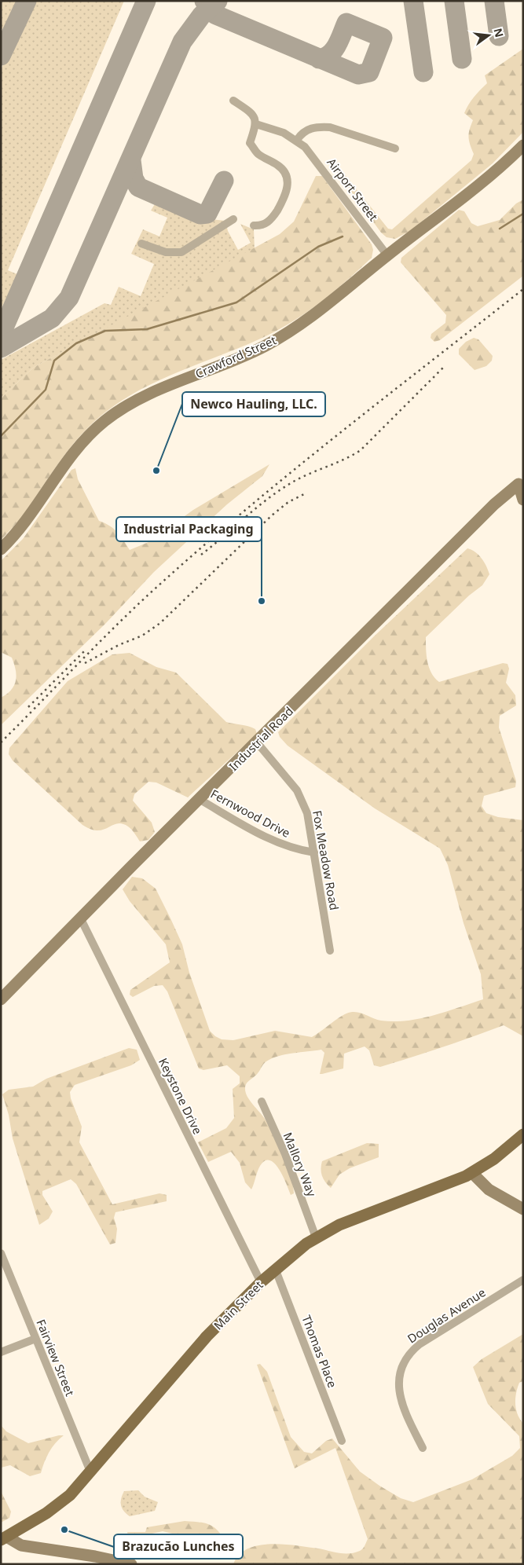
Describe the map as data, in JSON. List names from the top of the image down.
{
  "streets": {
    "main road": ["Main Street"],
    "street": [
      "Airport Street",
      "Crawford Street",
      "Industrial Road",
      "Fernwood Drive",
      "Fox Meadow Road",
      "Keystone Drive",
      "Mallory Way",
      "Douglas Avenue",
      "Thomas Place",
      "Fairview Street"
    ]
  },
  "crossings": [
    ["Airport Street", "Crawford Street"],
    ["Industrial Road", "Fernwood Drive"],
    ["Industrial Road", "Fox Meadow Road"],
    ["Industrial Road", "Keystone Drive"],
    ["Fernwood Drive", "Fox Meadow Road"],
    ["Keystone Drive", "Main Street"],
    ["Mallory Way", "Main Street"],
    ["Main Street", "Thomas Place"],
    ["Main Street", "Fairview Street"]
  ],
  "places": ["Newco Hauling, LLC.", "Industrial Packaging", "Brazucăo Lunches"],
  "north": "right"
}
